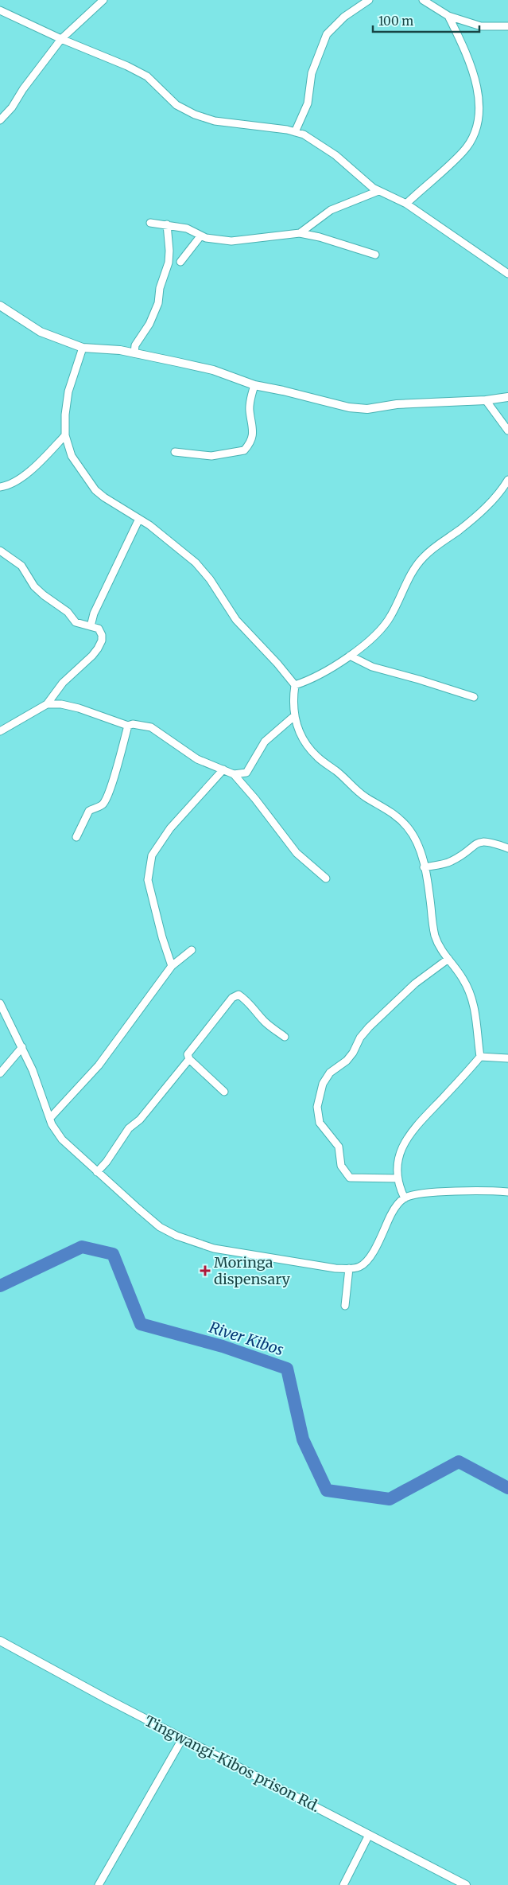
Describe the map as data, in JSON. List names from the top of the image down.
{
  "streets": {
    "street": ["Tingwangi-Kibos prison Rd."]
  },
  "water": ["River Kibos"],
  "places": {
    "health": ["Moringa dispensary"]
  },
  "scale_bar": "100 m"
}
